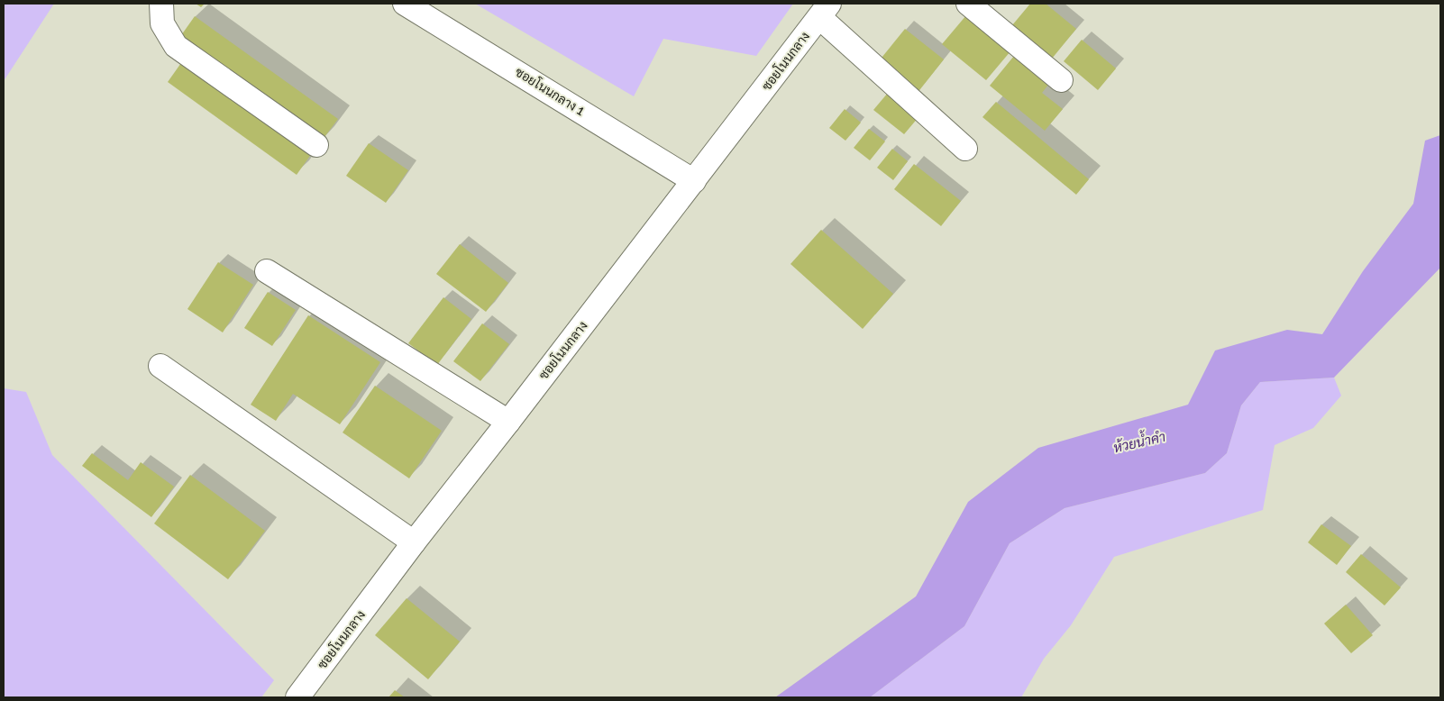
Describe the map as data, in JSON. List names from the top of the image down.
{
  "streets": {
    "street": ["ซอยโนนกลาง", "ซอยโนนกลาง 1"]
  },
  "crossings": [
    ["ซอยโนนกลาง", "ซอยโนนกลาง 1"]
  ],
  "water": ["ห้วยน้ำคำ"]
}
